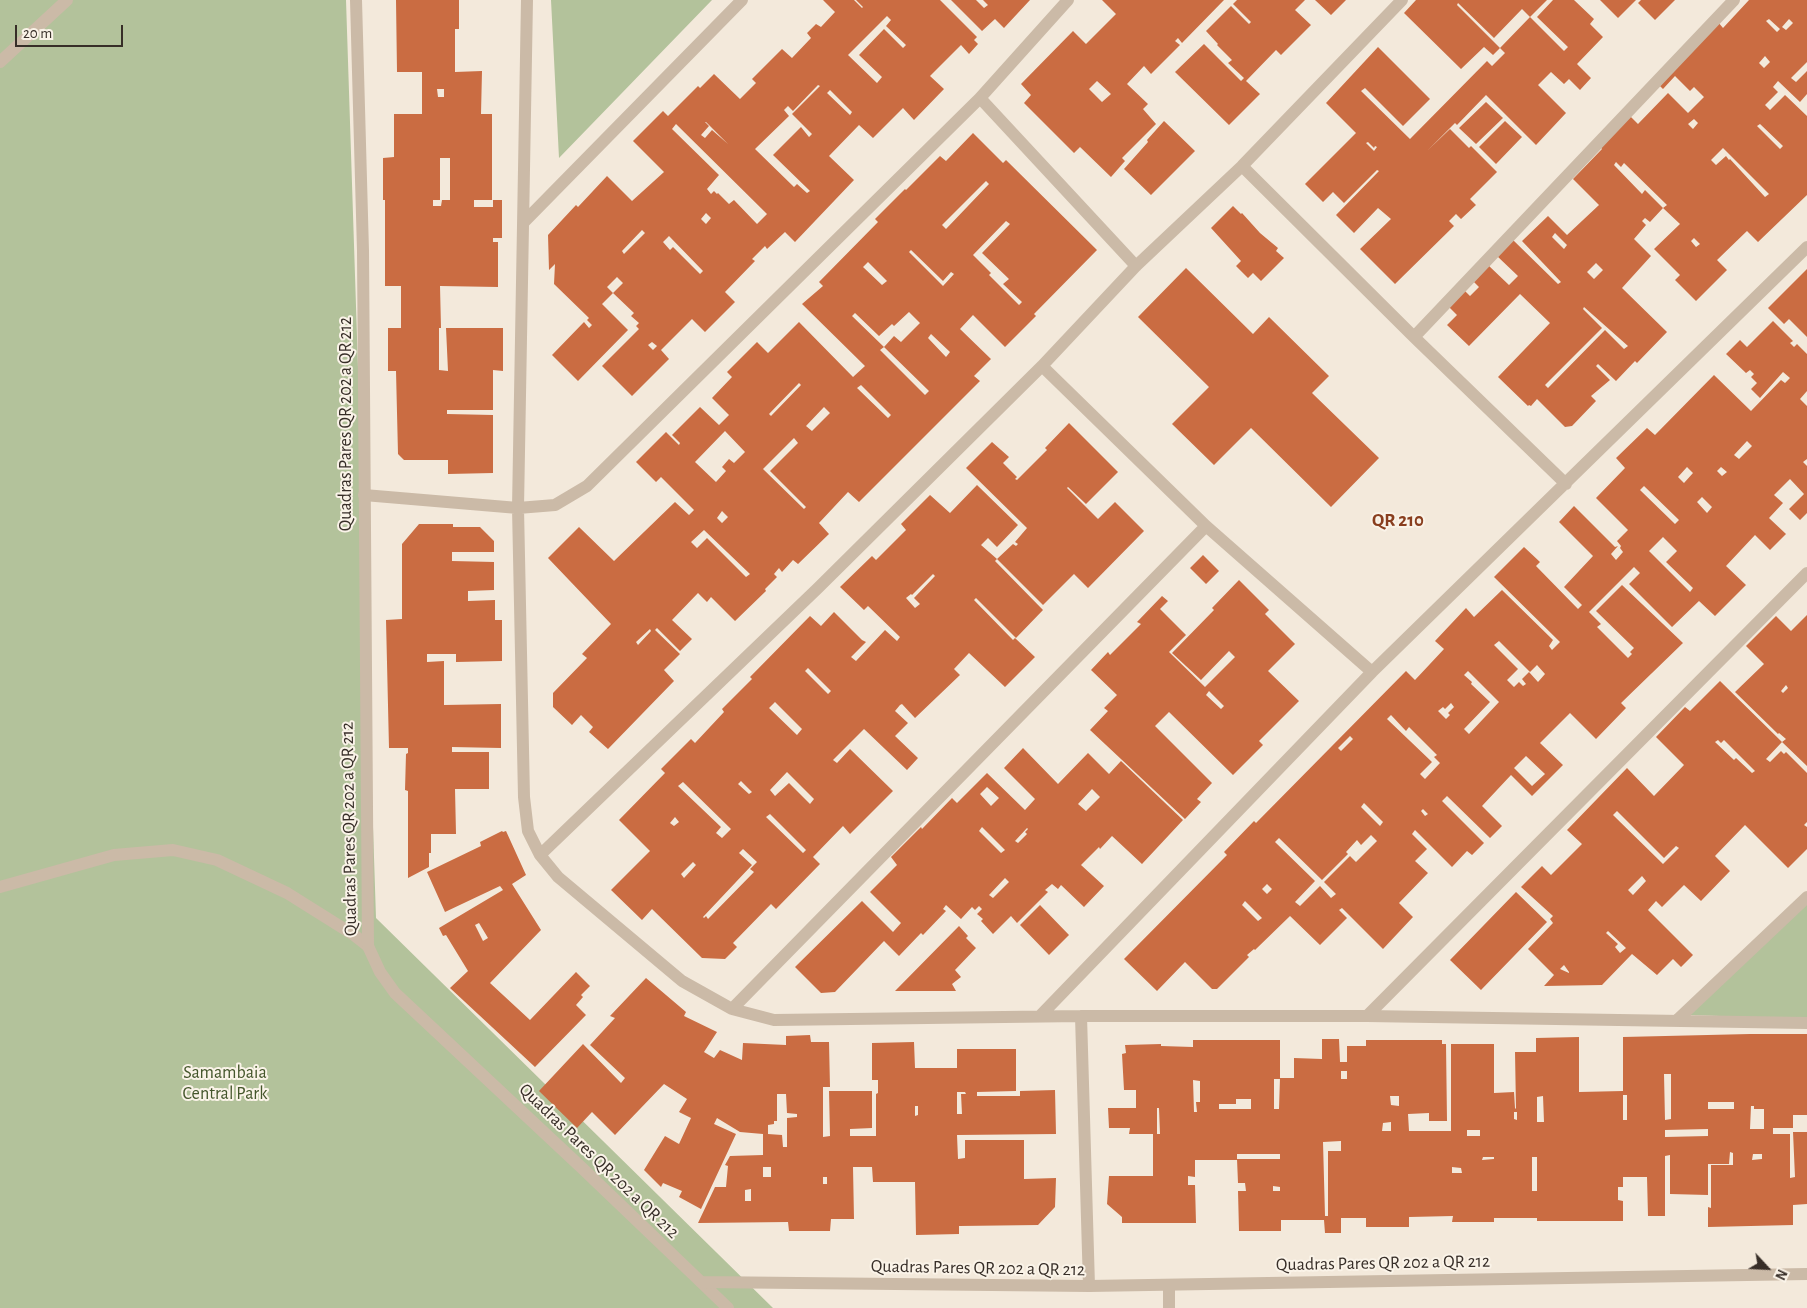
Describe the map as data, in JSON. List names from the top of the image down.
{
  "streets": {
    "street": ["Quadras Pares QR 202 a QR 212"]
  },
  "districts": ["QR 210"],
  "parks": ["Samambaia Central Park"],
  "scale_bar": "20 m",
  "north": "bottom right"
}
